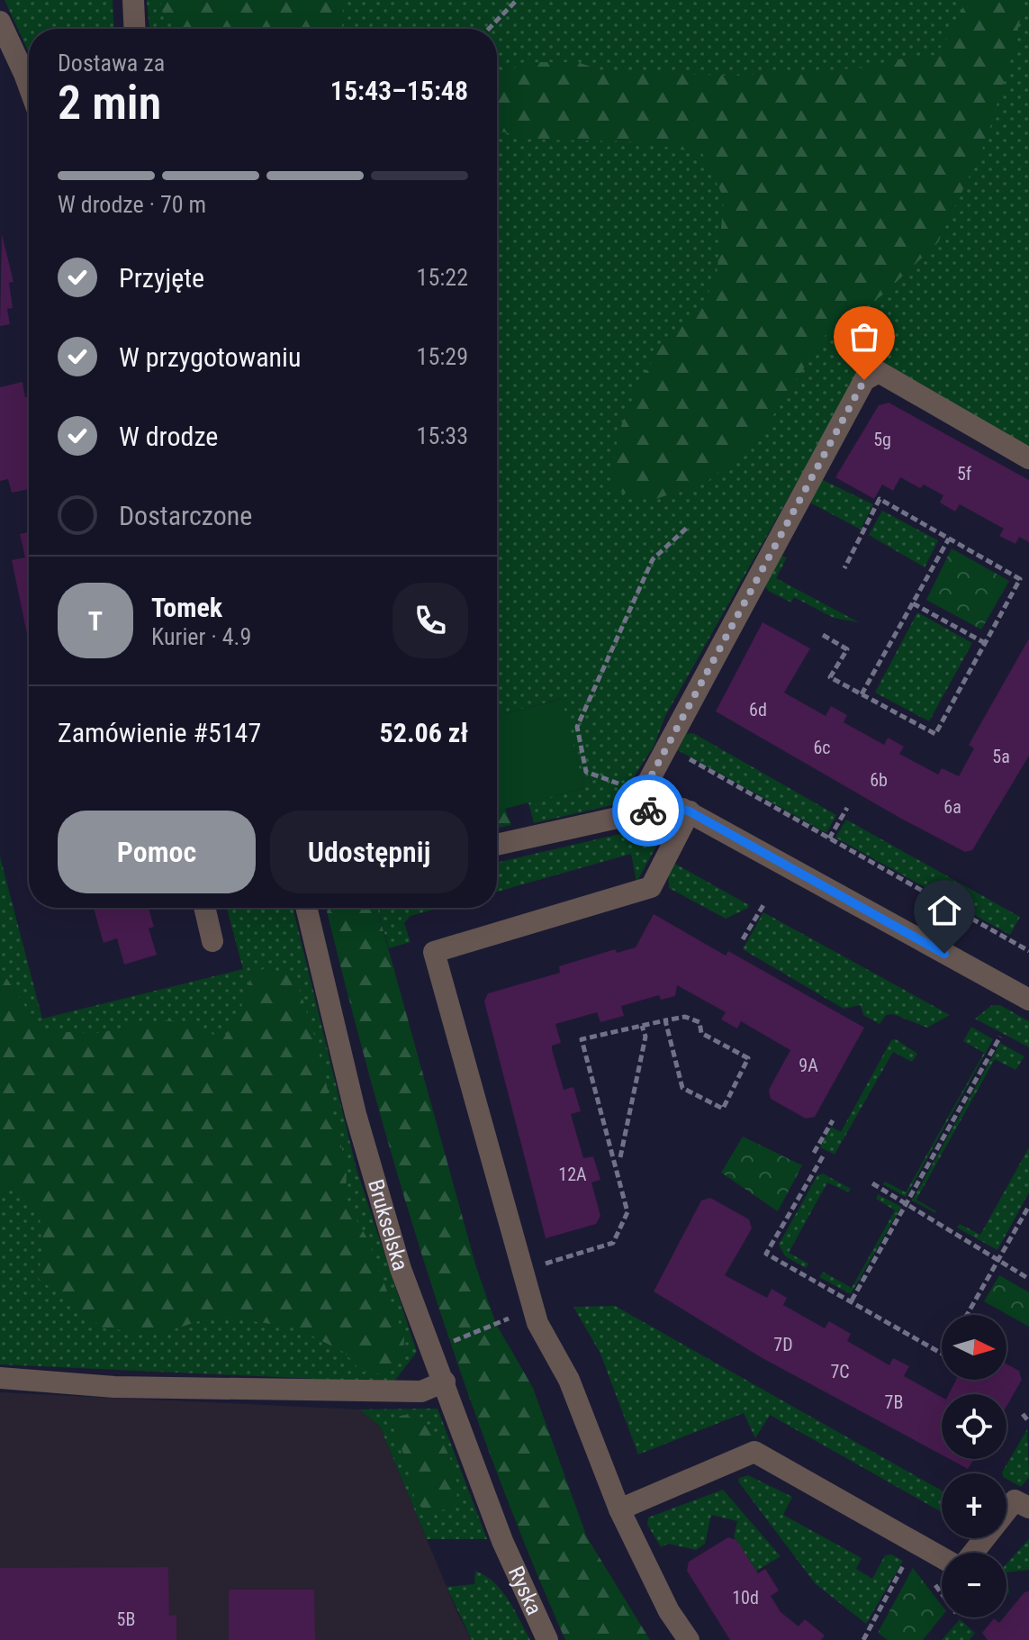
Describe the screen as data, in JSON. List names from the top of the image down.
{
  "streets": {
    "street": ["Brukselska", "Ryska"]
  },
  "crossings": [
    ["Brukselska", "Ryska"]
  ],
  "house_numbers": [
    "5g",
    "5f",
    "6d",
    "6c",
    "5a",
    "6b",
    "6a",
    "9A",
    "12A",
    "7D",
    "7C",
    "7B",
    "10d",
    "5B"
  ],
  "north": "right",
  "page": {
    "heading": ["2 min", "Dostawa za", "15:43–15:48"],
    "panel": [
      "Tomek",
      "Kurier · 4.9",
      "Zamówienie #5147",
      "52.06 zł"
    ],
    "bar": "W drodze · 70 m",
    "list": [
      ["Przyjęte", "15:22"],
      ["W przygotowaniu", "15:29"],
      ["W drodze", "15:33"],
      "Dostarczone"
    ],
    "round": "T",
    "buttons": ["Pomoc", "Udostępnij"],
    "map_buttons": ["+", "−"]
  }
}
